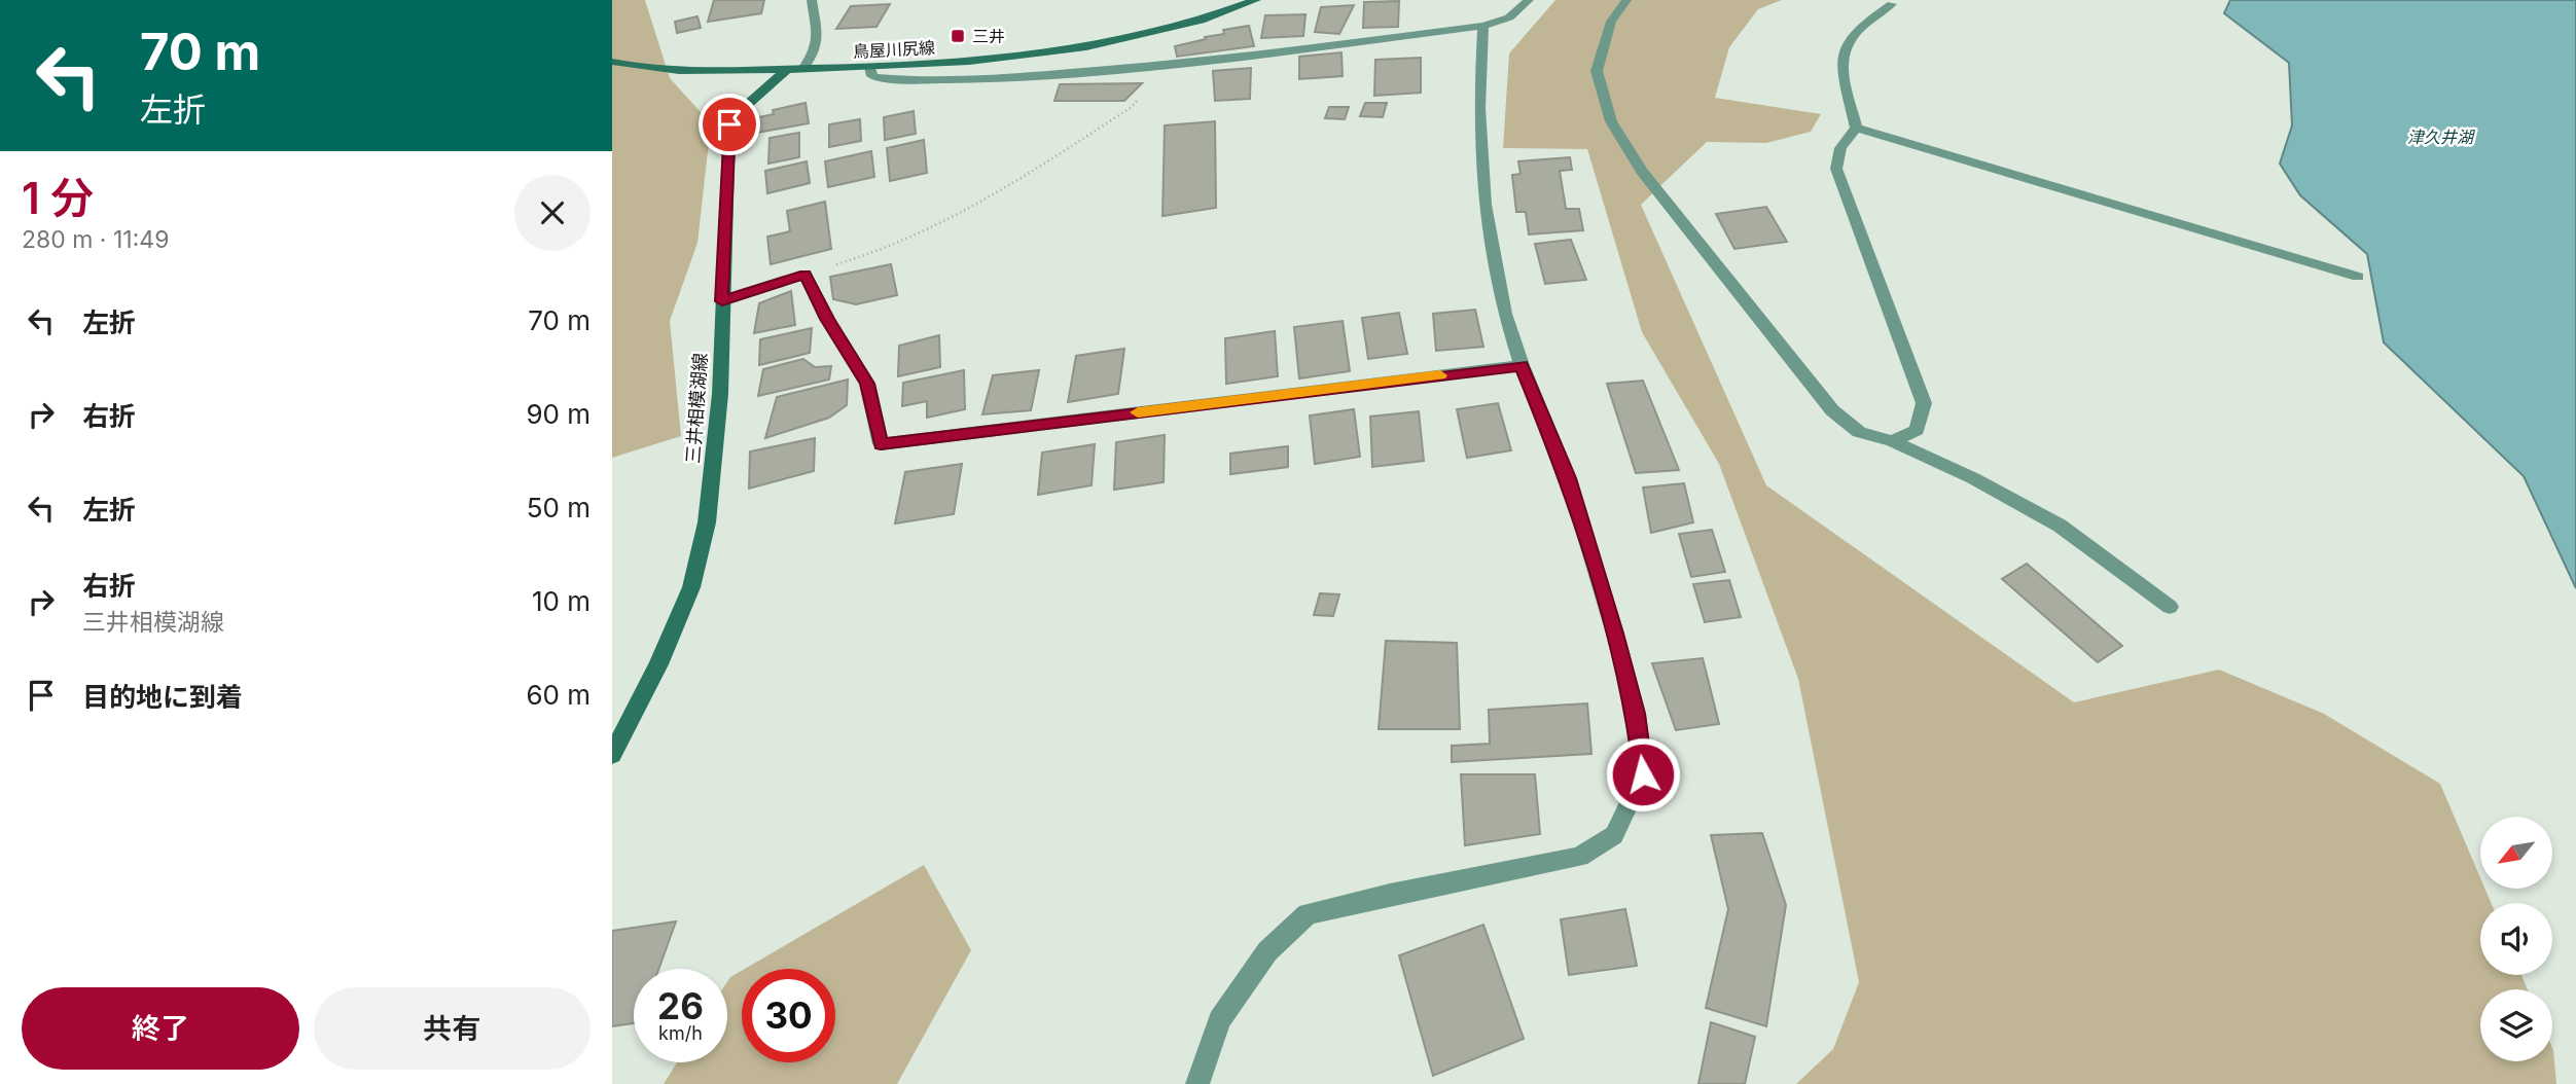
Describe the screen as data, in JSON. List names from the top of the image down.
{
  "streets": {
    "main road": ["鳥屋川尻線", "三井相模湖線"]
  },
  "crossings": [
    ["鳥屋川尻線", "三井相模湖線"]
  ],
  "water": ["津久井湖"],
  "places": {
    "transit": ["三井"]
  },
  "north": "bottom left",
  "page": {
    "turn": ["70 m", "左折"],
    "heading": ["1 分", "280 m · 11:49"],
    "list": [
      {
        "name": "左折",
        "value": "70 m"
      },
      {
        "name": "右折",
        "value": "90 m"
      },
      {
        "name": "左折",
        "value": "50 m"
      },
      {
        "name": "右折",
        "note": "三井相模湖線",
        "value": "10 m"
      },
      {
        "name": "目的地に到着",
        "value": "60 m"
      }
    ],
    "speed": "26 km/h",
    "limit": "30",
    "buttons": ["終了", "共有"]
  }
}
